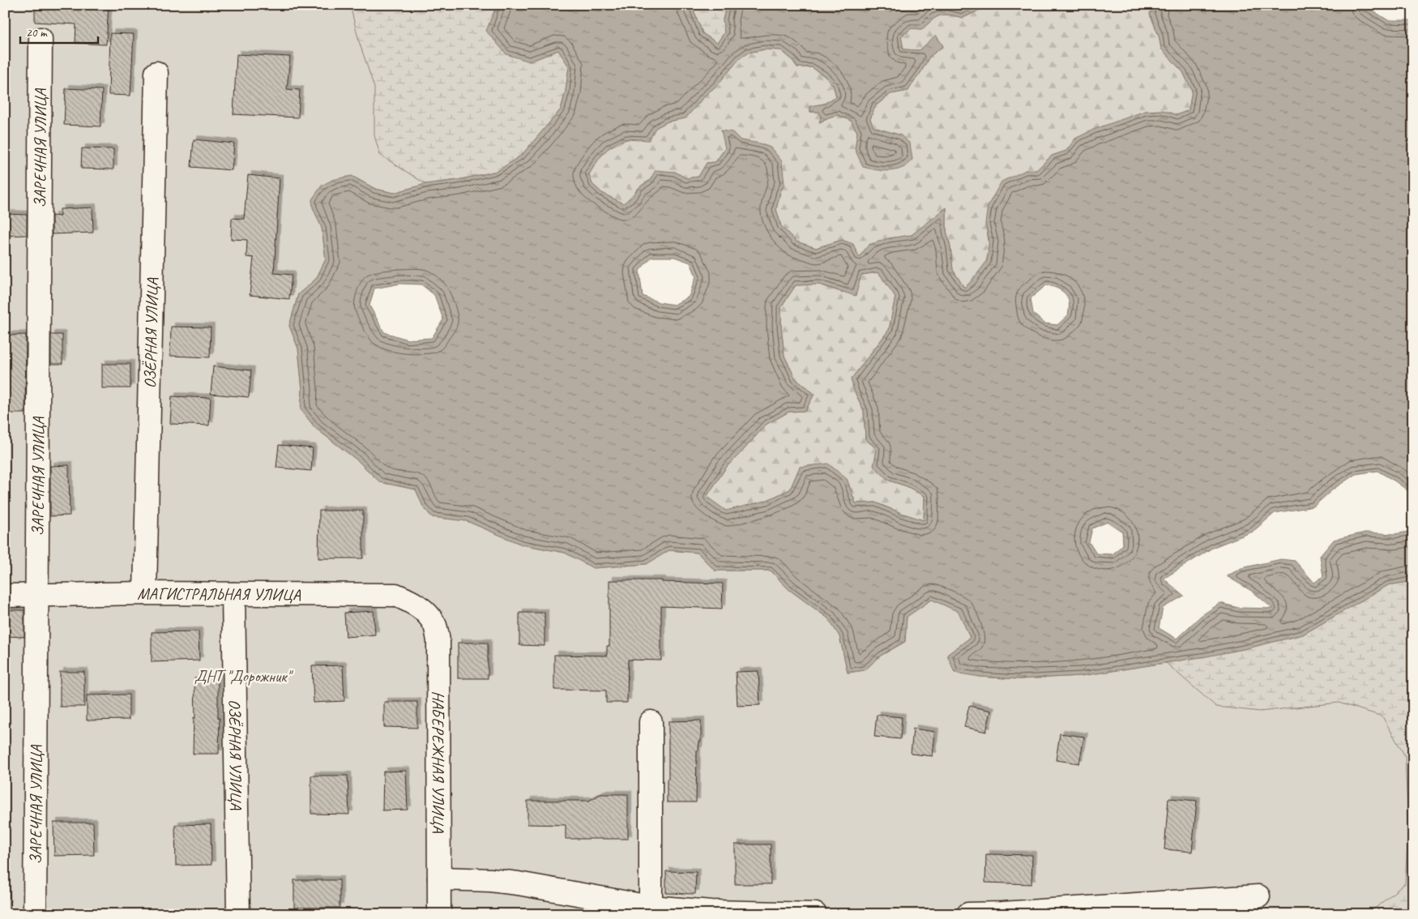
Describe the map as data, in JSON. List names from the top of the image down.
{
  "streets": {
    "street": [
      "ЗАРЕЧНАЯ УЛИЦА",
      "ОЗЁРНАЯ УЛИЦА",
      "МАГИСТРАЛЬНАЯ УЛИЦА",
      "НАБЕРЕЖНАЯ УЛИЦА"
    ]
  },
  "crossings": [
    ["ЗАРЕЧНАЯ УЛИЦА", "МАГИСТРАЛЬНАЯ УЛИЦА"],
    ["ОЗЁРНАЯ УЛИЦА", "МАГИСТРАЛЬНАЯ УЛИЦА"],
    ["МАГИСТРАЛЬНАЯ УЛИЦА", "НАБЕРЕЖНАЯ УЛИЦА"]
  ],
  "parks": ["ДНТ \"Дорожник\""],
  "scale_bar": "20 m"
}
